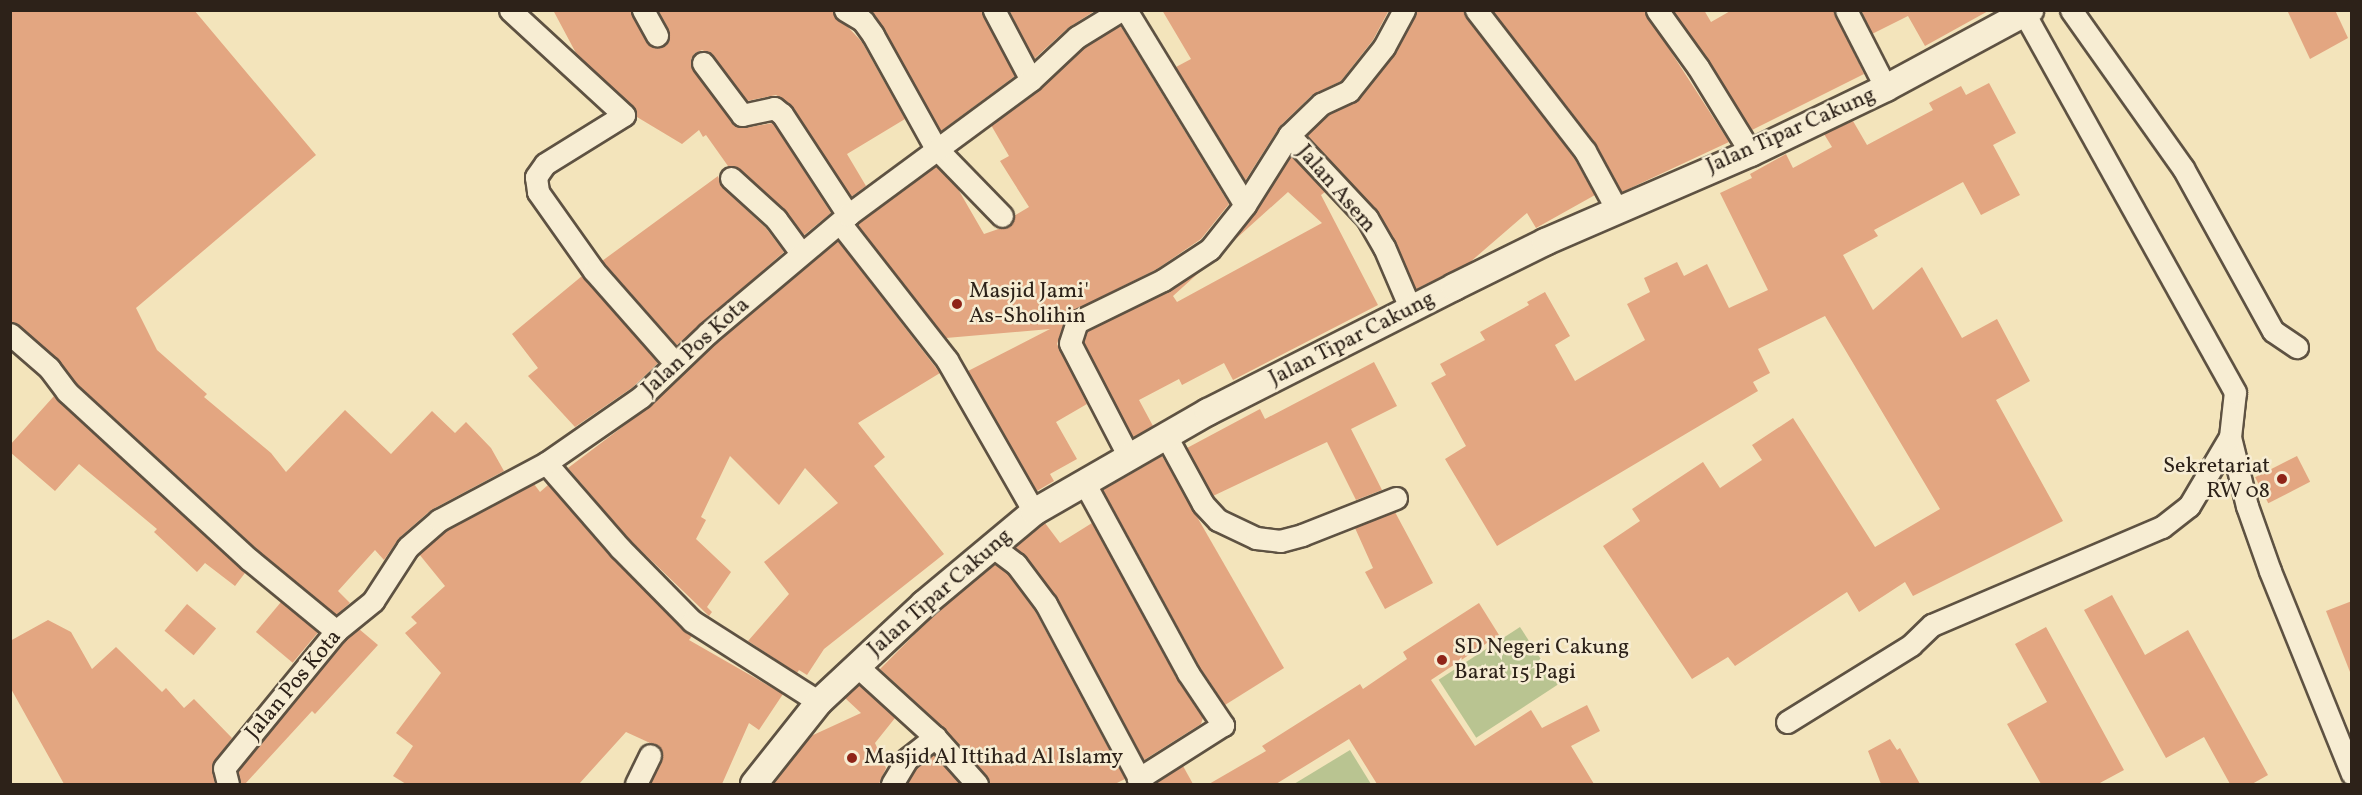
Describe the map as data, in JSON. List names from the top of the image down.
{
  "streets": {
    "street": ["Jalan Tipar Cakung", "Jalan Asem", "Jalan Pos Kota"]
  },
  "crossings": [
    ["Jalan Tipar Cakung", "Jalan Asem"]
  ],
  "places": [
    "Masjid Jami' As-Sholihin",
    "Sekretariat RW 08",
    "SD Negeri Cakung Barat 15 Pagi",
    "Masjid Al Ittihad Al Islamy"
  ]
}
